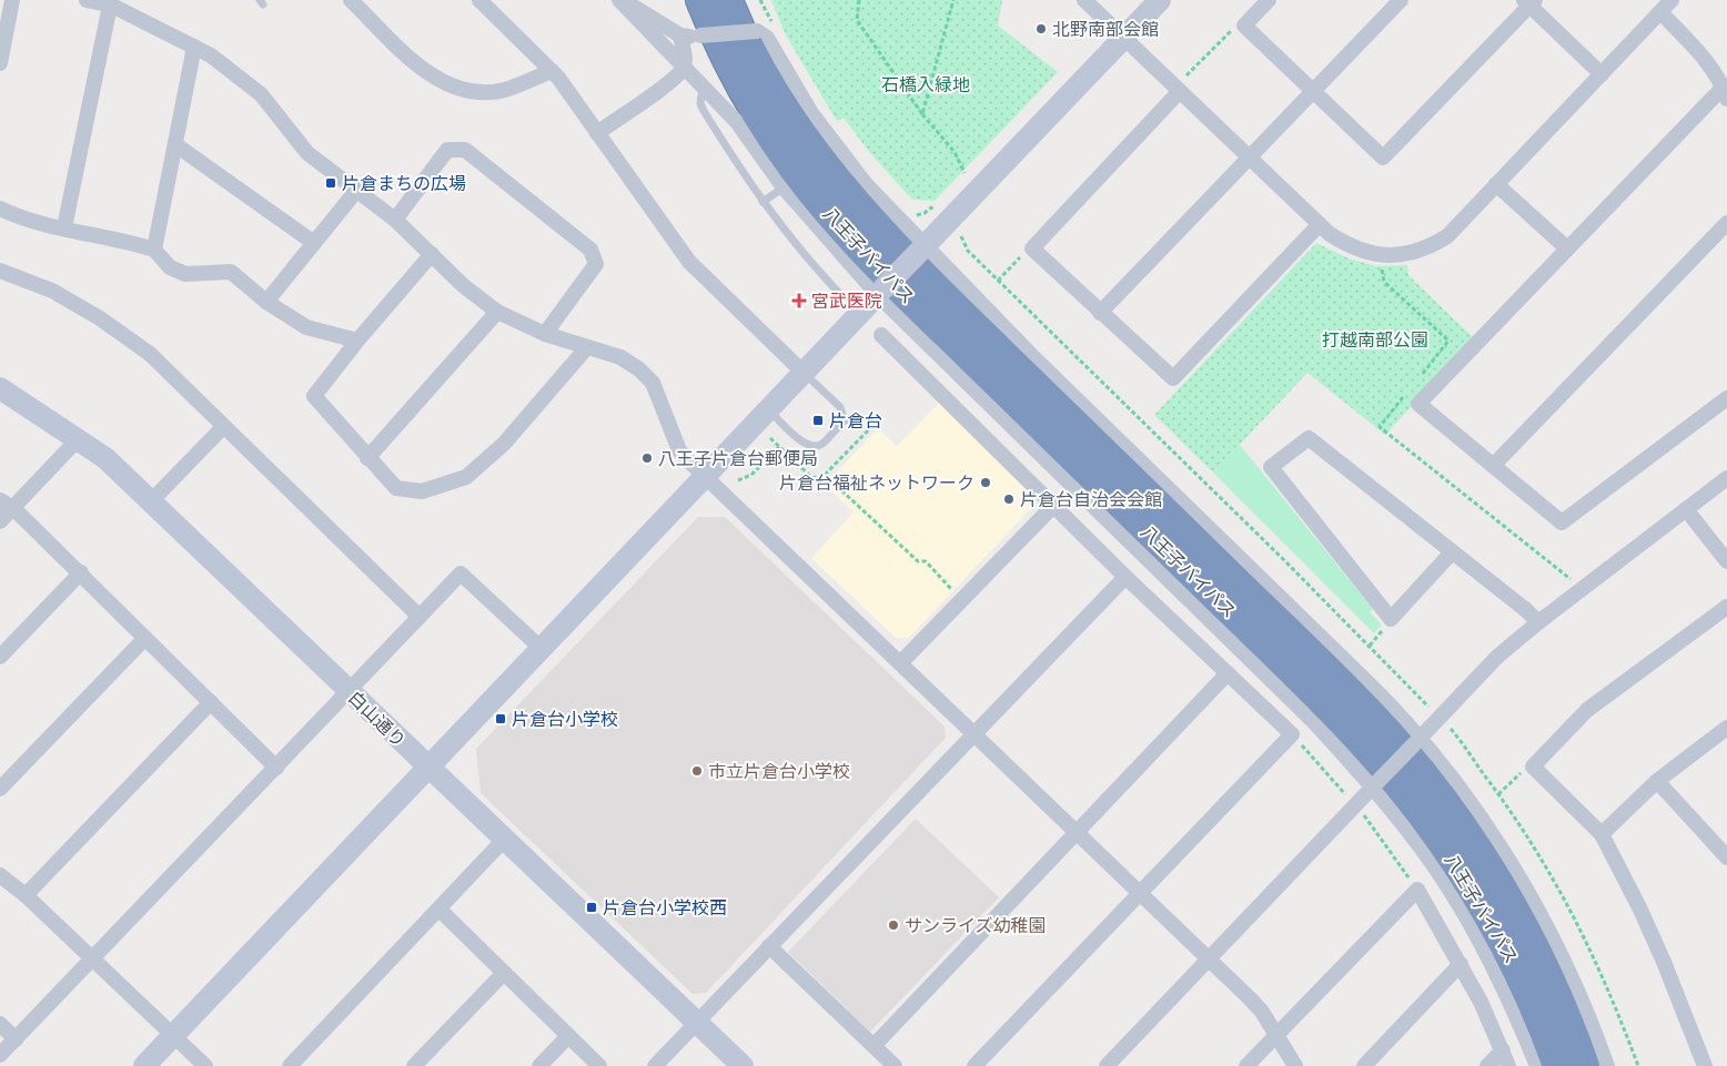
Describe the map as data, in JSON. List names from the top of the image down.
{
  "streets": {
    "highway": ["八王子バイパス"],
    "street": ["白山通り"]
  },
  "parks": ["石橋入緑地", "打越南部公園"],
  "places": {
    "other": [
      "北野南部会館",
      "八王子片倉台郵便局",
      "片倉台福祉ネットワーク",
      "片倉台自治会会館",
      "市立片倉台小学校",
      "サンライズ幼稚園"
    ],
    "transit": [
      "片倉まちの広場",
      "片倉台",
      "片倉台小学校",
      "片倉台小学校西"
    ],
    "health": ["宮武医院"]
  }
}
